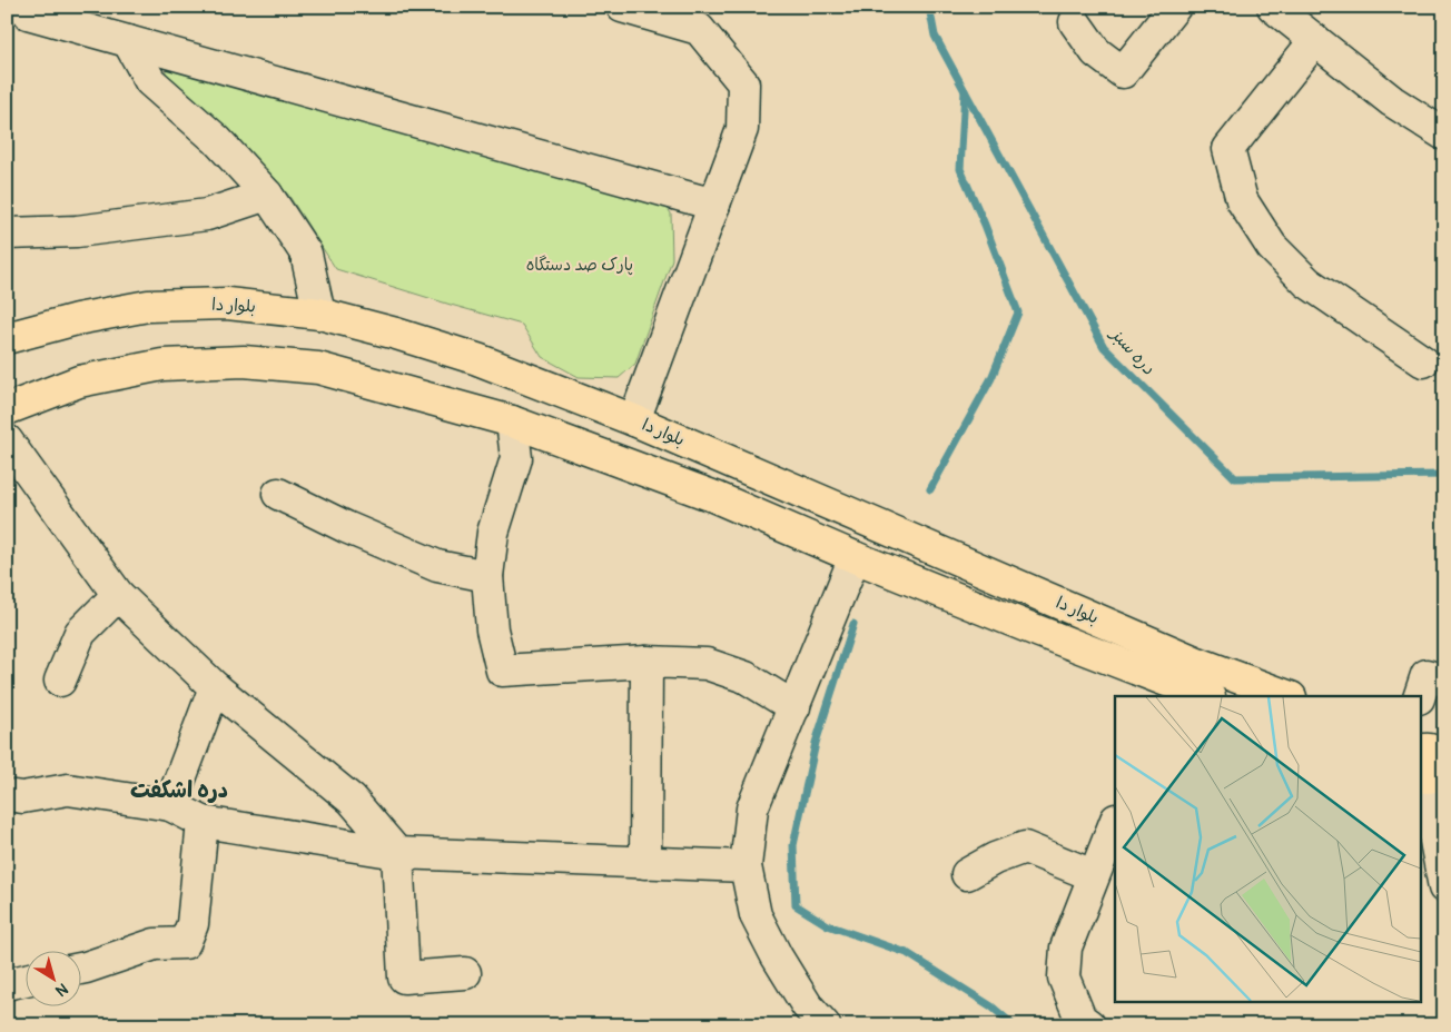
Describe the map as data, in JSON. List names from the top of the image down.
{
  "streets": {
    "main road": ["بلوار دا"]
  },
  "districts": ["دره اشکفت"],
  "water": ["دره سبز"],
  "parks": ["پارک صد دستگاه"],
  "north": "bottom right"
}
